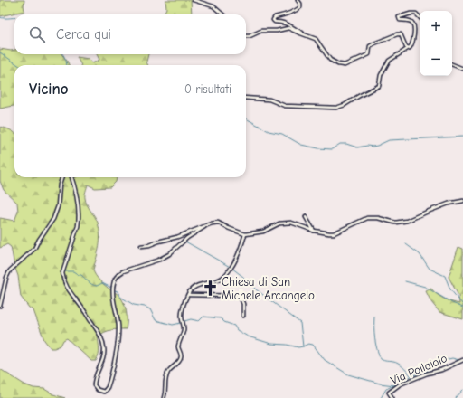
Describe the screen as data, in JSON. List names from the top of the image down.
{
  "streets": {
    "street": ["Via Pollaiolo"]
  },
  "places": {
    "church": ["Chiesa di San Michele Arcangelo"]
  },
  "page": {
    "map_buttons": ["+", "−"],
    "search": "Cerca qui",
    "heading": ["Vicino", "0 risultati"]
  }
}
